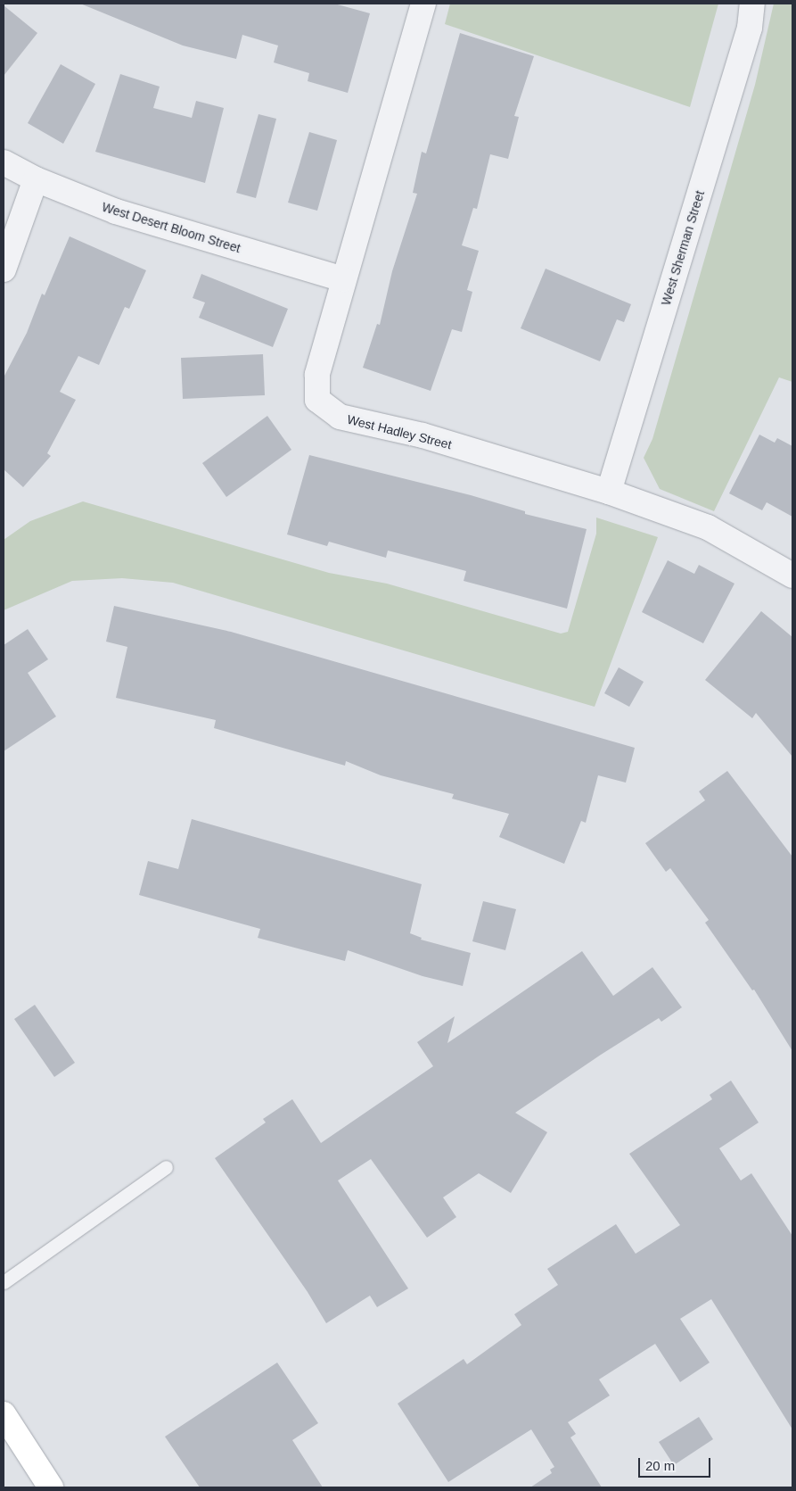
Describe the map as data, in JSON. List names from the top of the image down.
{
  "streets": {
    "street": ["West Desert Bloom Street", "West Sherman Street", "West Hadley Street"]
  },
  "crossings": [
    ["West Desert Bloom Street", "West Hadley Street"],
    ["West Sherman Street", "West Hadley Street"]
  ],
  "scale_bar": "20 m"
}
